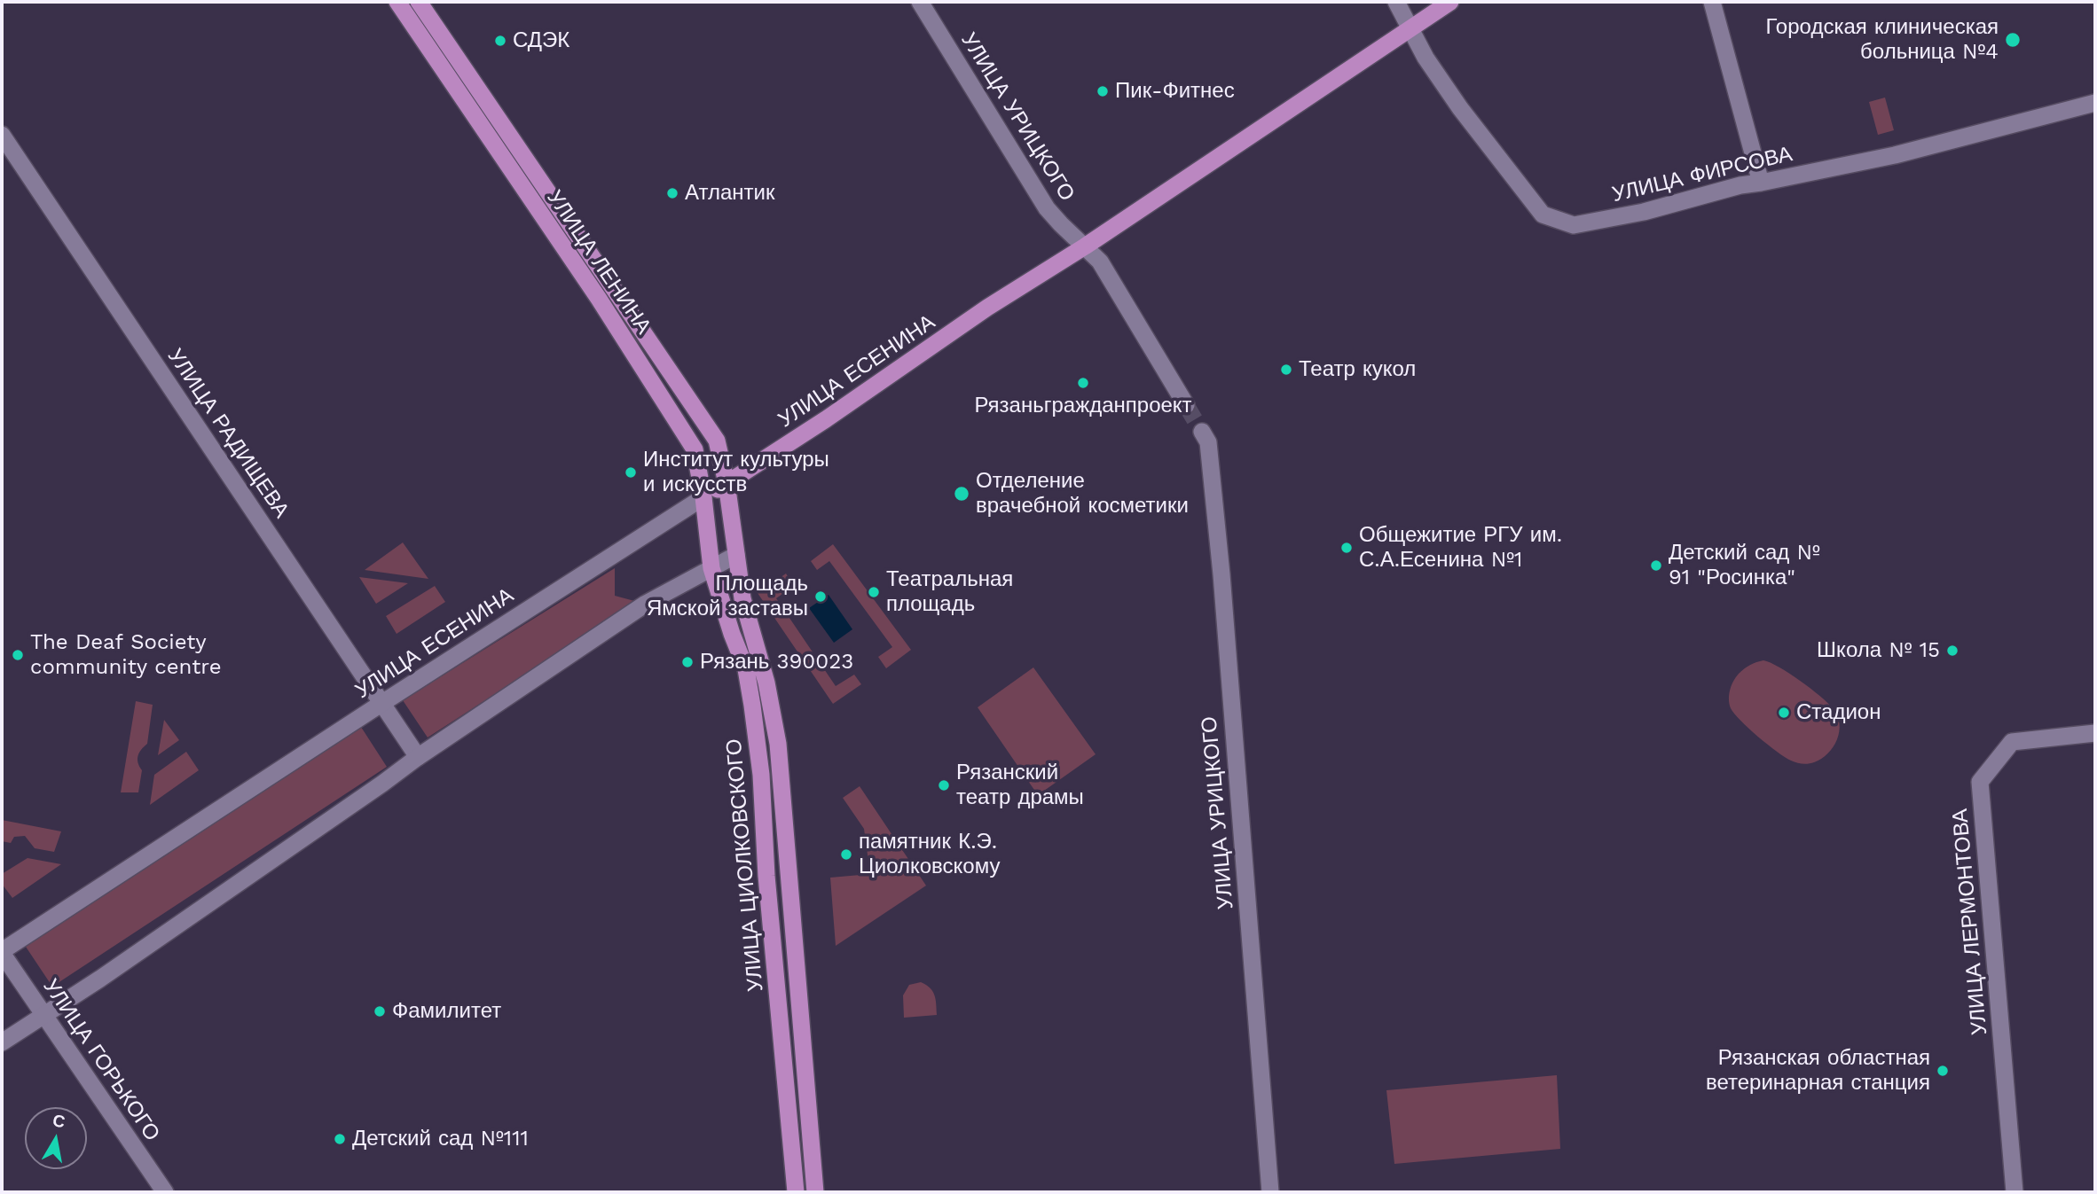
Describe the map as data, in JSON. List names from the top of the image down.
{
  "streets": {
    "main road": ["УЛИЦА ЛЕНИНА", "УЛИЦА ЕСЕНИНА", "УЛИЦА ЦИОЛКОВСКОГО"],
    "street": [
      "УЛИЦА УРИЦКОГО",
      "УЛИЦА ФИРСОВА",
      "УЛИЦА РАДИЩЕВА",
      "УЛИЦА ЛЕРМОНТОВА",
      "УЛИЦА ГОРЬКОГО"
    ]
  },
  "crossings": [
    ["УЛИЦА УРИЦКОГО", "УЛИЦА ЕСЕНИНА"],
    ["УЛИЦА ФИРСОВА", "УЛИЦА ЕСЕНИНА"],
    ["УЛИЦА ЛЕНИНА", "УЛИЦА ЕСЕНИНА"],
    ["УЛИЦА ЛЕНИНА", "УЛИЦА ЦИОЛКОВСКОГО"],
    ["УЛИЦА ЕСЕНИНА", "УЛИЦА РАДИЩЕВА"],
    ["УЛИЦА ЕСЕНИНА", "УЛИЦА ЦИОЛКОВСКОГО"],
    ["УЛИЦА ЕСЕНИНА", "УЛИЦА ГОРЬКОГО"]
  ],
  "places": [
    "Городская клиническая больница №4",
    "СДЭК",
    "Пик-Фитнес",
    "Атлантик",
    "Театр кукол",
    "Рязаньгражданпроект",
    "Институт культуры и искусств",
    "Отделение врачебной косметики",
    "Общежитие РГУ им. С.А.Есенина №1",
    "Детский сад № 91 \"Росинка\"",
    "Театральная площадь",
    "Площадь Ямской заставы",
    "Школа № 15",
    "The Deaf Society community centre",
    "Рязань 390023",
    "Стадион",
    "Рязанский театр драмы",
    "памятник К.Э. Циолковскому",
    "Фамилитет",
    "Рязанская областная ветеринарная станция",
    "Детский сад №111"
  ],
  "north": "top"
}
